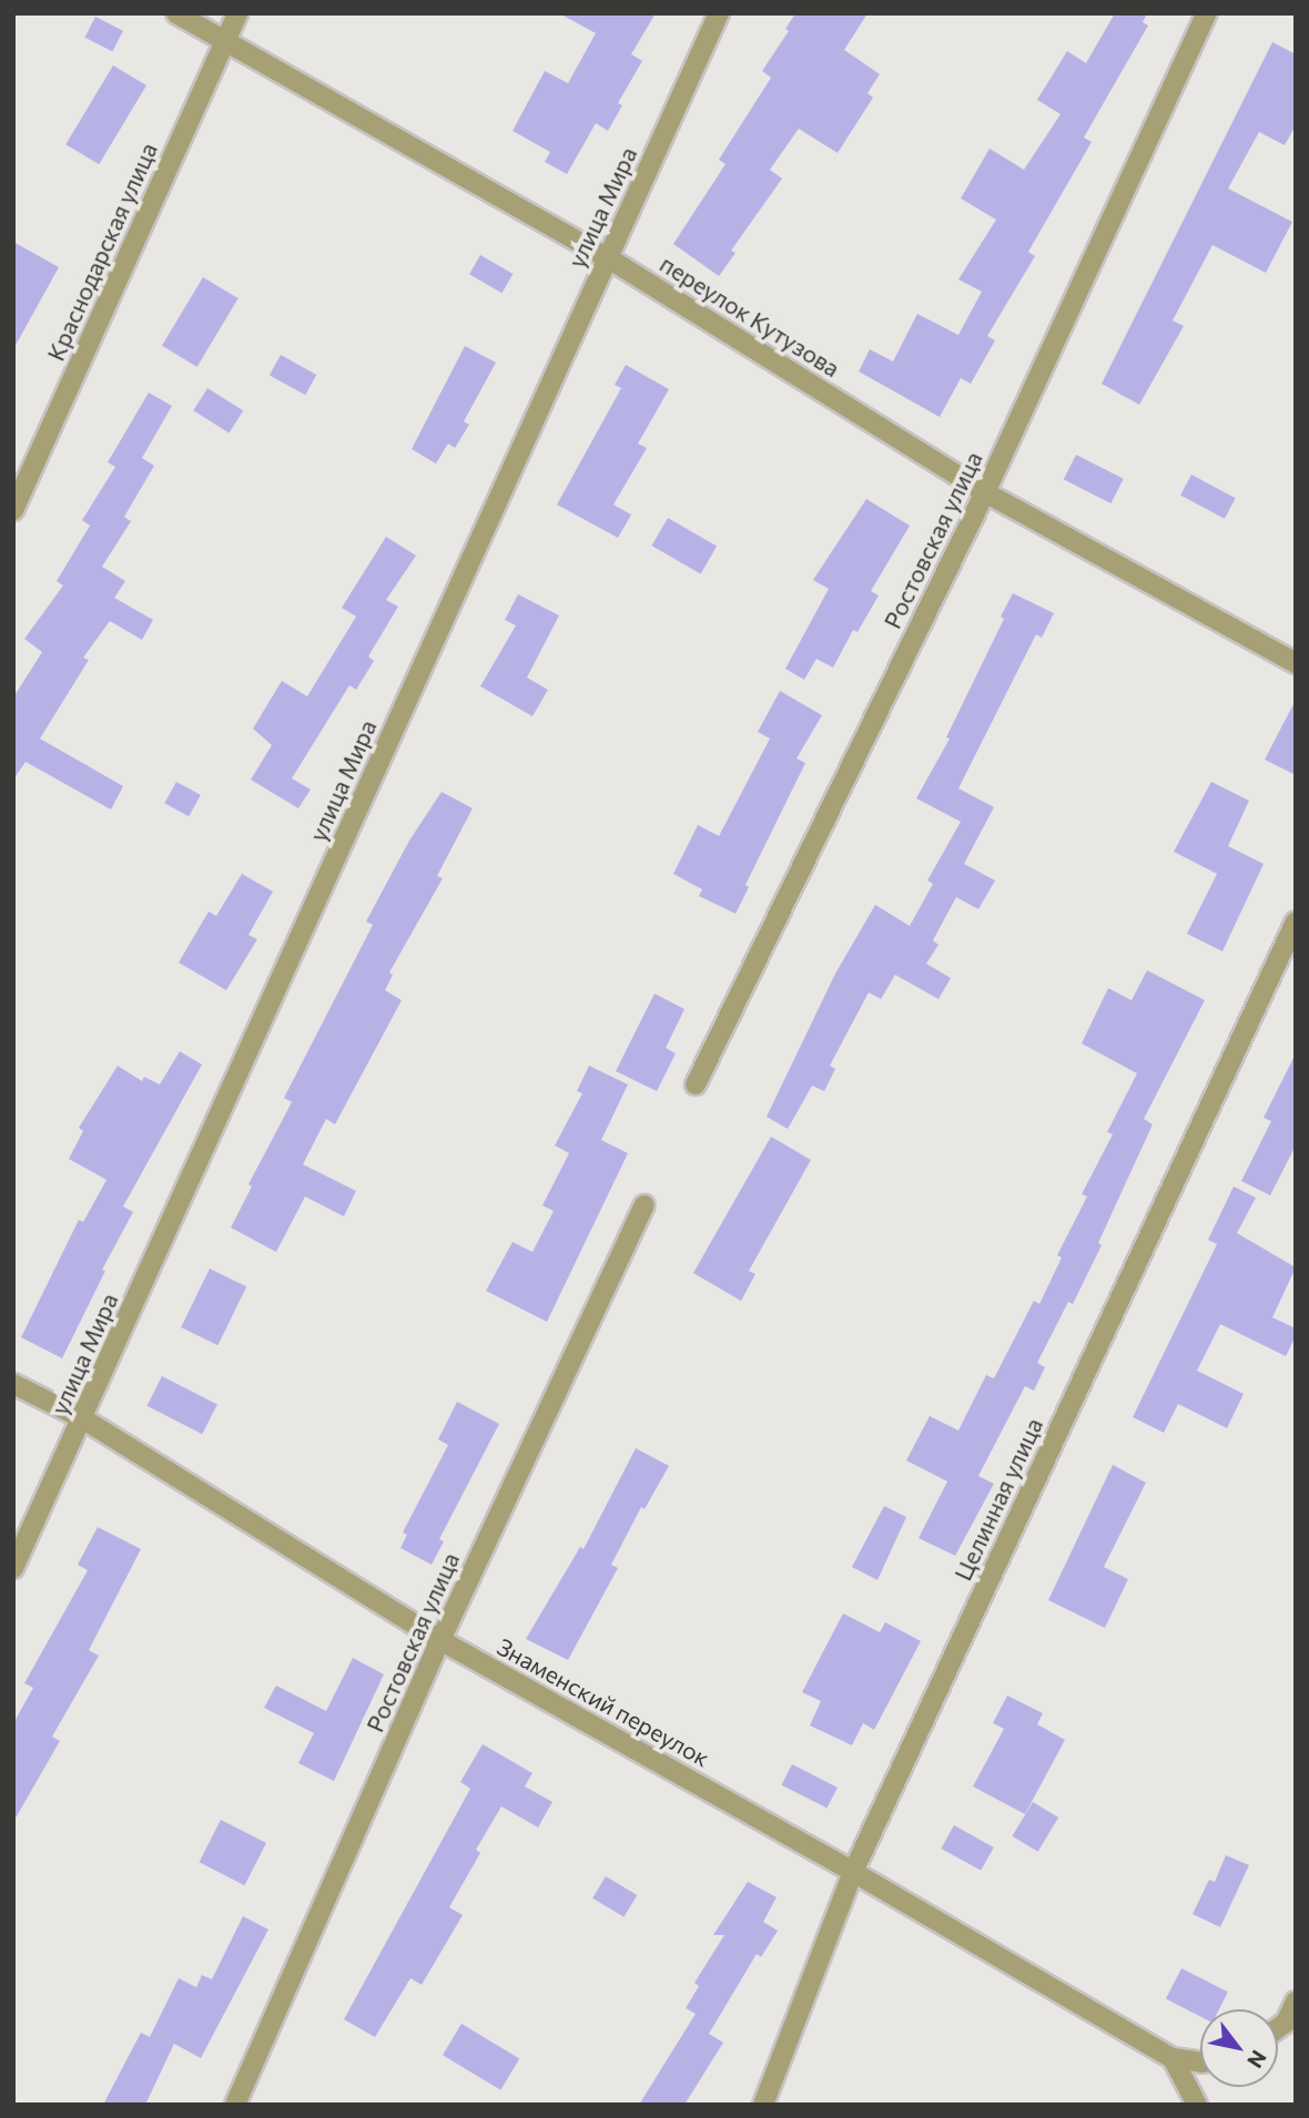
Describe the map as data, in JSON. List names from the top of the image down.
{
  "streets": {
    "street": [
      "улица Мира",
      "Краснодарская улица",
      "переулок Кутузова",
      "Ростовская улица",
      "Целинная улица",
      "Знаменский переулок"
    ]
  },
  "crossings": [
    ["улица Мира", "переулок Кутузова"],
    ["улица Мира", "Знаменский переулок"],
    ["Краснодарская улица", "переулок Кутузова"],
    ["переулок Кутузова", "Ростовская улица"],
    ["Ростовская улица", "Знаменский переулок"],
    ["Целинная улица", "Знаменский переулок"]
  ],
  "north": "bottom right"
}
